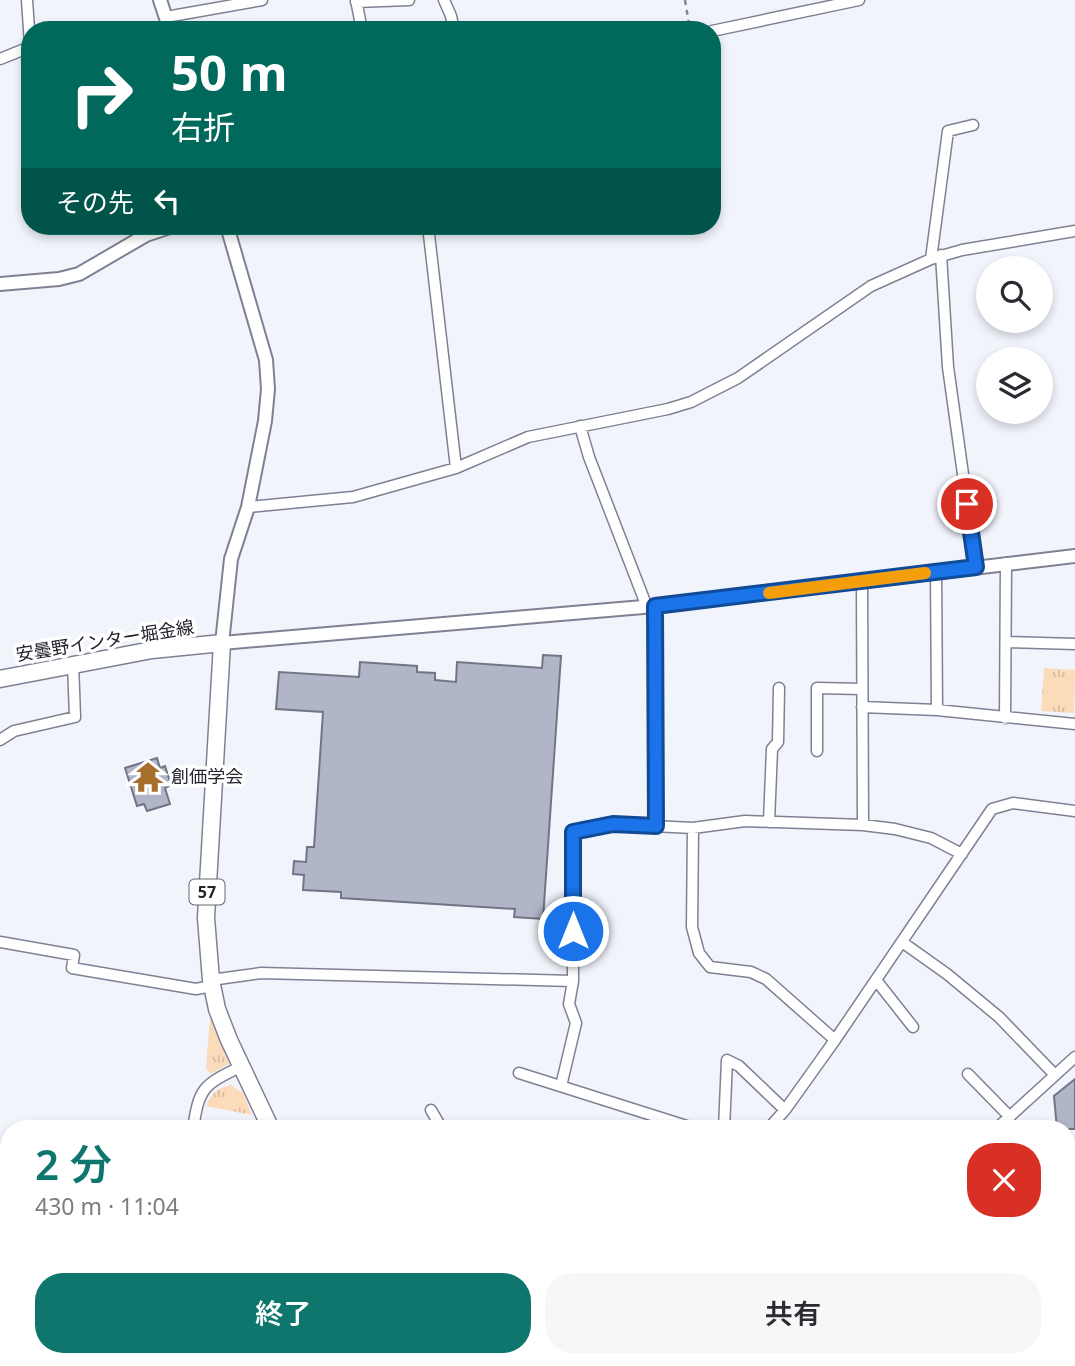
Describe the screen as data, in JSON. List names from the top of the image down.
{
  "streets": {
    "main road": ["安曇野インター堀金線", "57"]
  },
  "crossings": [
    ["安曇野インター堀金線", "57"]
  ],
  "places": {
    "temple": ["創価学会"]
  },
  "page": {
    "turn": ["50 m", "右折"],
    "then": "その先",
    "heading": ["2 分", "430 m · 11:04"],
    "buttons": ["終了", "共有"]
  }
}
